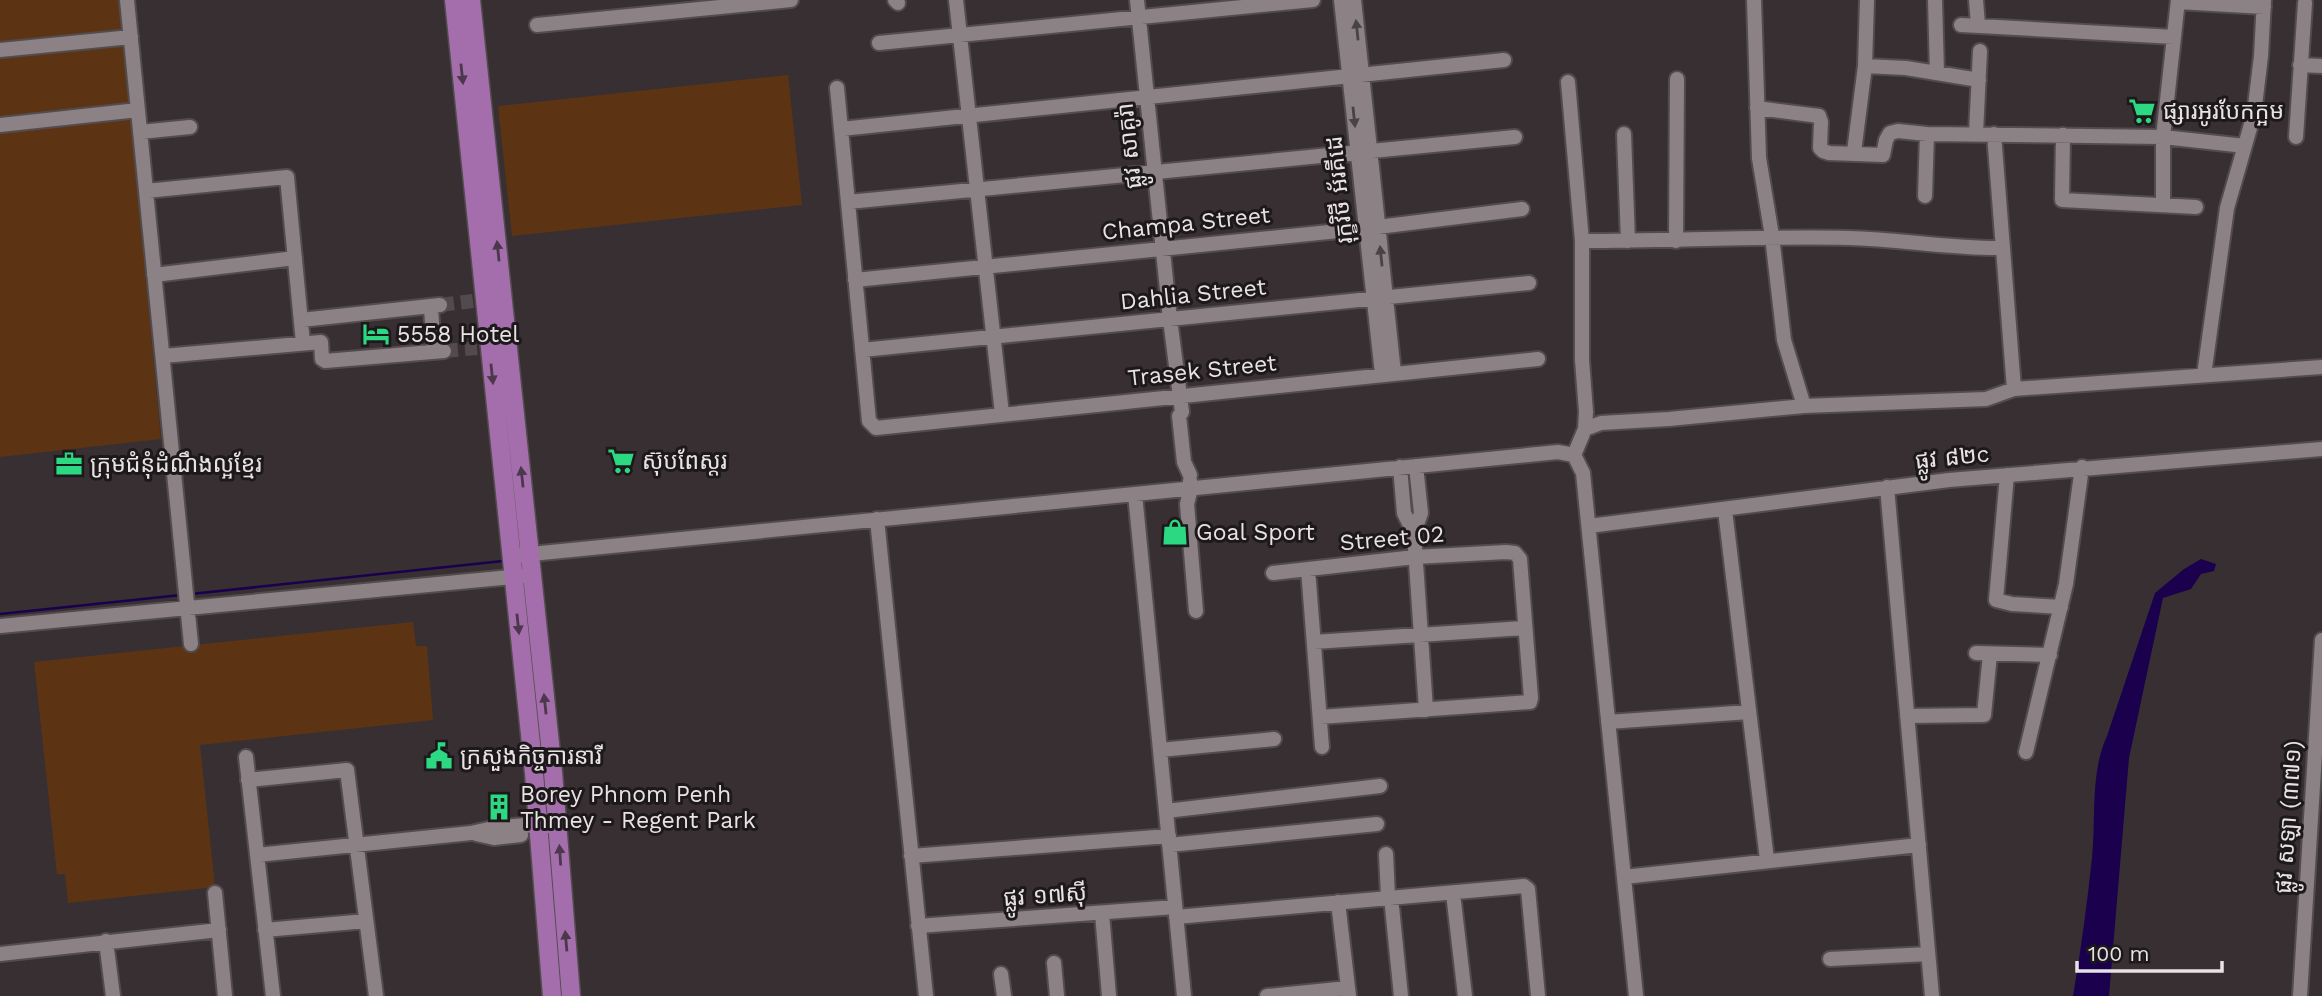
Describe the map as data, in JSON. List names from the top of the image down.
{
  "streets": {
    "street": [
      "ផ្លូវ សាគូរ៉ា",
      "រុក្ខវិថី អ័រគីដេ",
      "Champa Street",
      "Dahlia Street",
      "Trasek Street",
      "ផ្លូវ ៨២c",
      "Street 02",
      "ផ្លូវ សឡា (៣៧១)",
      "ផ្លូវ ១៧ស៊ី"
    ]
  },
  "crossings": [
    ["ផ្លូវ សាគូរ៉ា", "Champa Street"],
    ["ផ្លូវ សាគូរ៉ា", "Dahlia Street"],
    ["ផ្លូវ សាគូរ៉ា", "Trasek Street"],
    ["រុក្ខវិថី អ័រគីដេ", "Champa Street"],
    ["រុក្ខវិថី អ័រគីដេ", "Dahlia Street"],
    ["រុក្ខវិថី អ័រគីដេ", "Trasek Street"],
    ["Dahlia Street", "Trasek Street"]
  ],
  "places": {
    "supermarket": ["ផ្សារអូរបែកក្អម", "ស៊ុបពែស្តរ"],
    "hotel": ["5558 Hotel"],
    "office": ["ក្រុមជំនុំដំណឹងល្អខ្មែរ"],
    "shop": ["Goal Sport"],
    "public building": ["ក្រសួងកិច្ចការនារី"],
    "building": ["Borey Phnom Penh Thmey - Regent Park"]
  },
  "scale_bar": "100 m"
}
